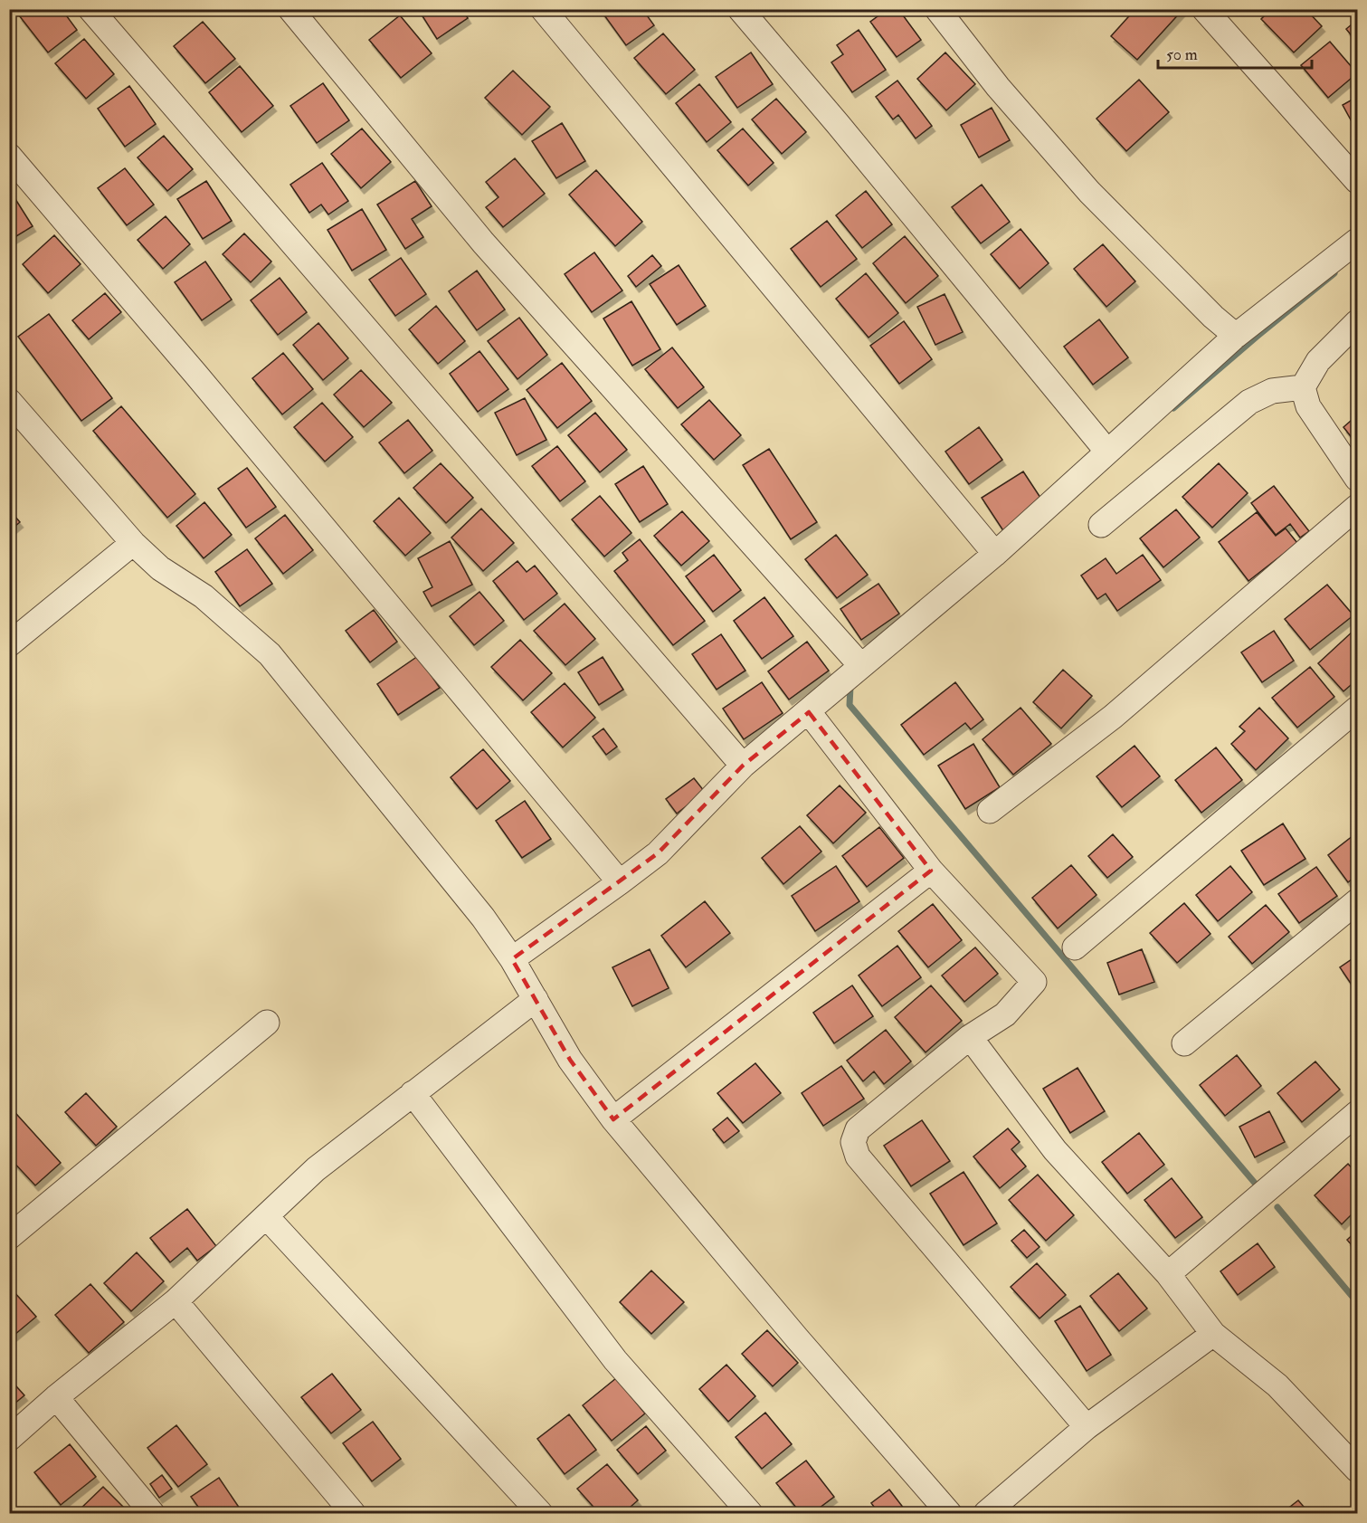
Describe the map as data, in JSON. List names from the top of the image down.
{
  "scale_bar": "50 m"
}
